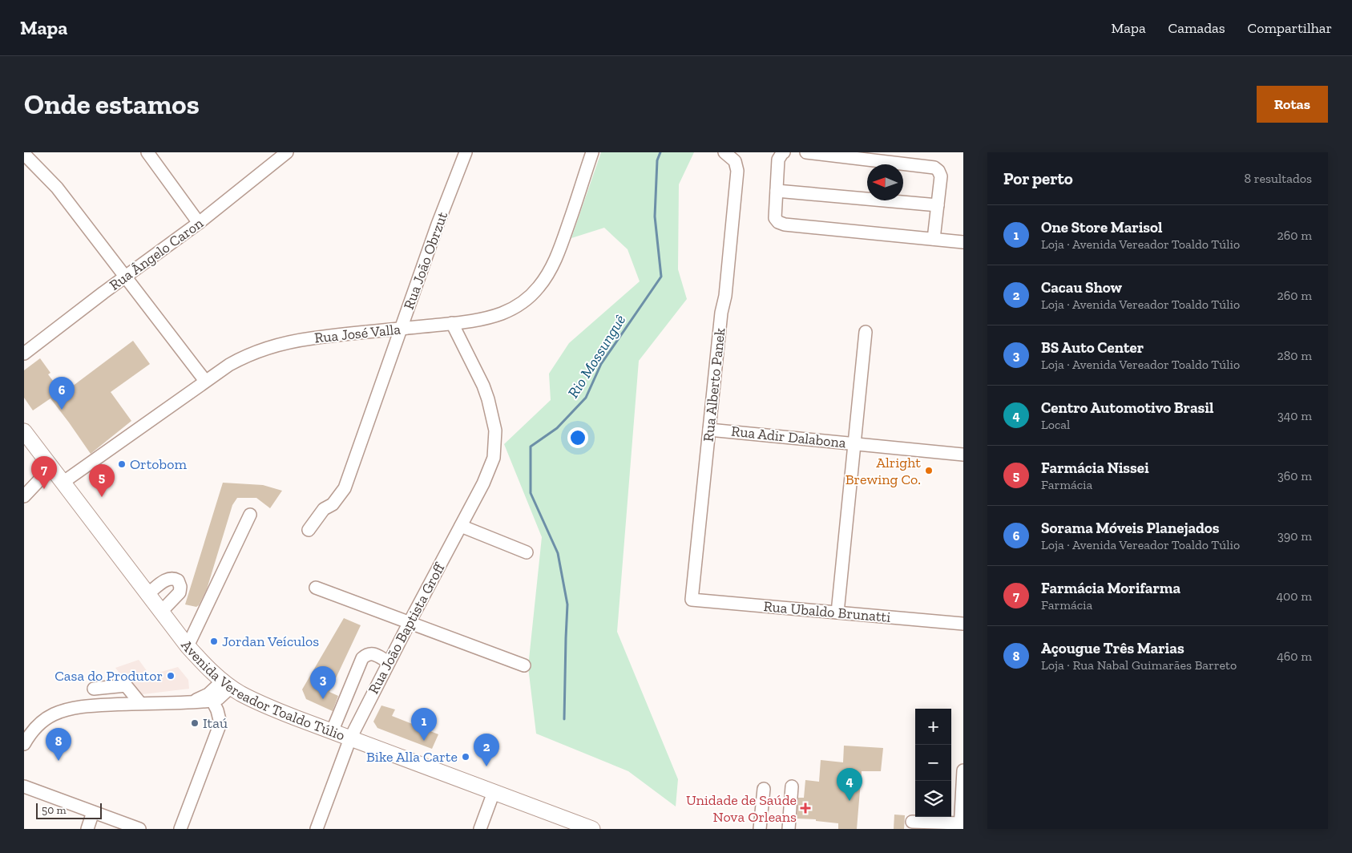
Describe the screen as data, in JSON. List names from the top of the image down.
{
  "streets": {
    "main road": ["Avenida Vereador Toaldo Túlio"],
    "street": [
      "Rua Ângelo Caron",
      "Rua João Obrzut",
      "Rua José Valla",
      "Rua Alberto Panek",
      "Rua Adir Dalabona",
      "Rua Ubaldo Brunatti",
      "Rua João Baptista Groff"
    ]
  },
  "crossings": [
    ["Rua João Obrzut", "Rua José Valla"],
    ["Rua José Valla", "Rua João Baptista Groff"],
    ["Rua José Valla", "Avenida Vereador Toaldo Túlio"],
    ["Rua Alberto Panek", "Rua Adir Dalabona"],
    ["Rua Alberto Panek", "Rua Ubaldo Brunatti"],
    ["Rua João Baptista Groff", "Avenida Vereador Toaldo Túlio"]
  ],
  "water": ["Rio Mossunguê"],
  "places": {
    "other": [
      "Ortobom",
      "Alright Brewing Co.",
      "Jordan Veículos",
      "Casa do Produtor",
      "Itaú",
      "Bike Alla Carte"
    ],
    "health": ["Unidade de Saúde Nova Orleans"]
  },
  "scale_bar": "50 m",
  "north": "left",
  "page": {
    "header": "Mapa",
    "nav": ["Mapa", "Camadas", "Compartilhar"],
    "buttons": "Rotas",
    "title": "Onde estamos",
    "heading": ["Por perto", "8 resultados"],
    "list": [
      {
        "mark": "1",
        "name": "One Store Marisol",
        "note": "Loja · Avenida Vereador Toaldo Túlio",
        "value": "260 m"
      },
      {
        "mark": "2",
        "name": "Cacau Show",
        "note": "Loja · Avenida Vereador Toaldo Túlio",
        "value": "260 m"
      },
      {
        "mark": "3",
        "name": "BS Auto Center",
        "note": "Loja · Avenida Vereador Toaldo Túlio",
        "value": "280 m"
      },
      {
        "mark": "4",
        "name": "Centro Automotivo Brasil",
        "note": "Local",
        "value": "340 m"
      },
      {
        "mark": "5",
        "name": "Farmácia Nissei",
        "note": "Farmácia",
        "value": "360 m"
      },
      {
        "mark": "6",
        "name": "Sorama Móveis Planejados",
        "note": "Loja · Avenida Vereador Toaldo Túlio",
        "value": "390 m"
      },
      {
        "mark": "7",
        "name": "Farmácia Morifarma",
        "note": "Farmácia",
        "value": "400 m"
      },
      {
        "mark": "8",
        "name": "Açougue Três Marias",
        "note": "Loja · Rua Nabal Guimarães Barreto",
        "value": "460 m"
      }
    ],
    "pins": [
      "6",
      "7",
      "5",
      "3",
      "1",
      "8",
      "2",
      "4"
    ],
    "map_buttons": ["+", "−"],
    "scale": "50 m"
  }
}
